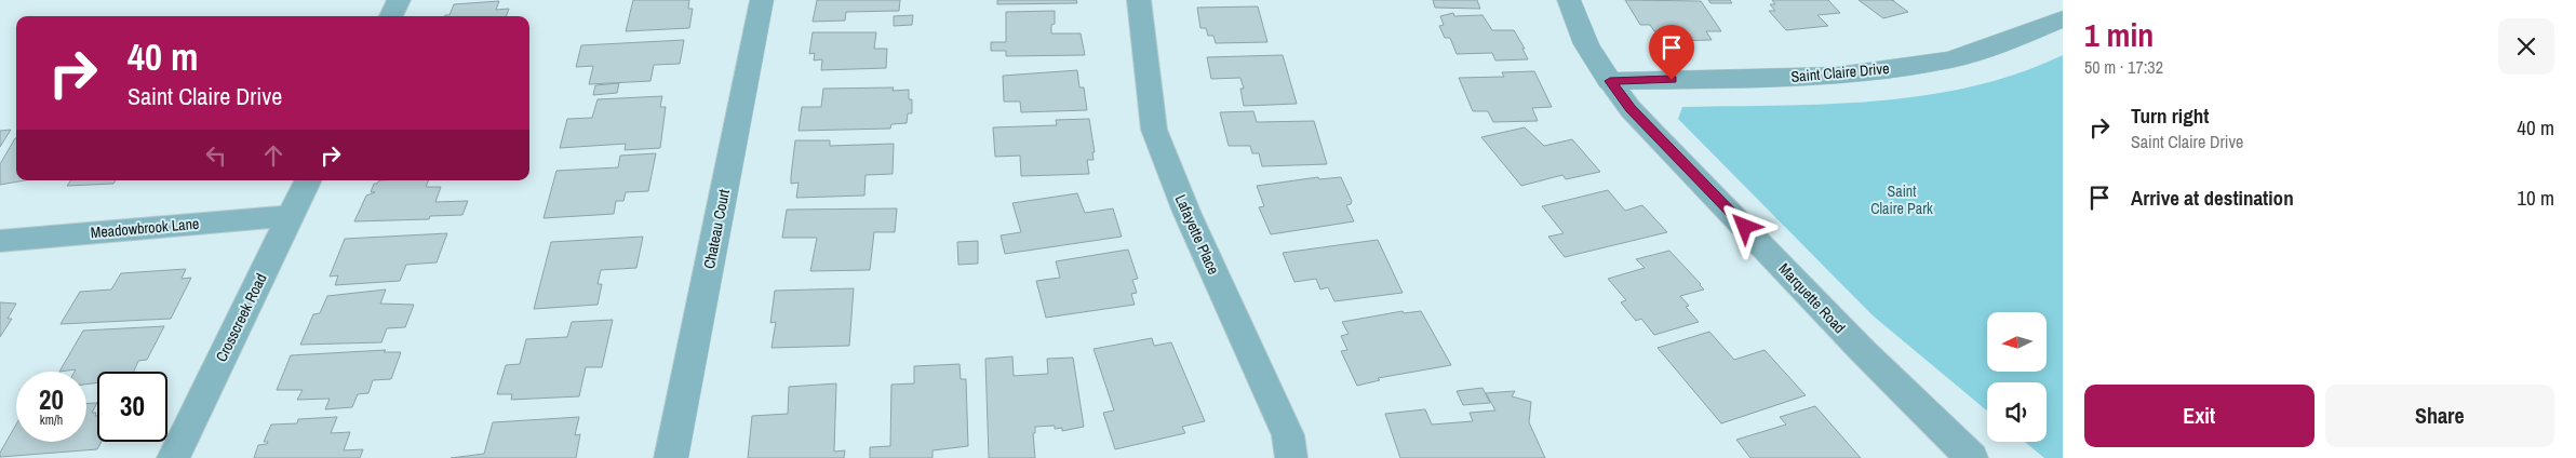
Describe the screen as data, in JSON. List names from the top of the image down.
{
  "streets": {
    "street": [
      "Saint Claire Drive",
      "Meadowbrook Lane",
      "Chateau Court",
      "Lafayette Place",
      "Marquette Road",
      "Crosscreek Road"
    ]
  },
  "crossings": [
    ["Saint Claire Drive", "Marquette Road"],
    ["Meadowbrook Lane", "Crosscreek Road"]
  ],
  "parks": ["Saint Claire Park"],
  "north": "left",
  "page": {
    "heading": ["1 min", "50 m · 17:32"],
    "turn": ["40 m", "Saint Claire Drive"],
    "list": [
      {
        "name": "Turn right",
        "note": "Saint Claire Drive",
        "value": "40 m"
      },
      {
        "name": "Arrive at destination",
        "value": "10 m"
      }
    ],
    "speed": "20 km/h",
    "limit": "30",
    "buttons": ["Exit", "Share"]
  }
}
